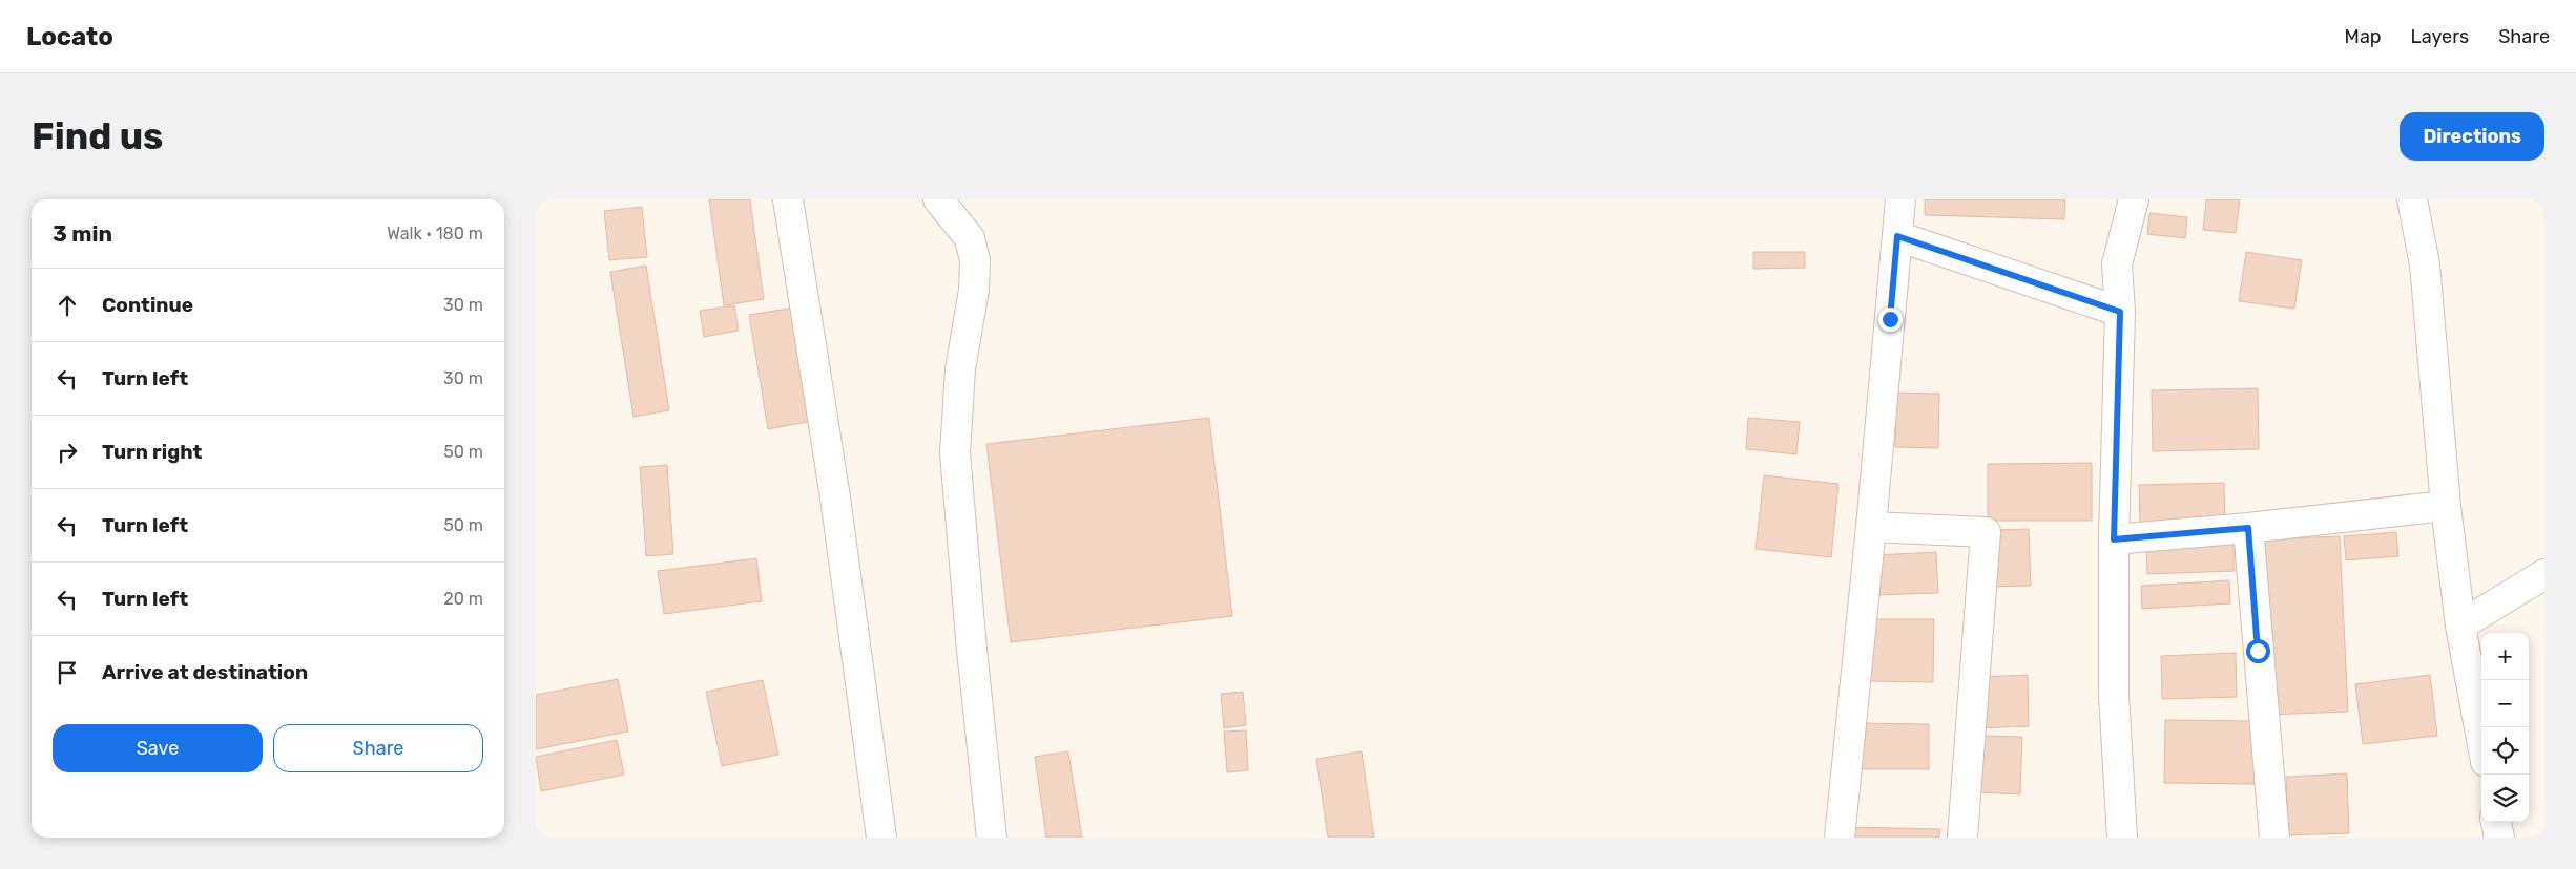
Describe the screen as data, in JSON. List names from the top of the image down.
{
  "page": {
    "header": "Locato",
    "nav": ["Map", "Layers", "Share"],
    "buttons": [
      "Directions",
      ["Save", "Share"]
    ],
    "title": "Find us",
    "heading": ["3 min", "Walk · 180 m"],
    "list": [
      ["Continue", "30 m"],
      ["Turn left", "30 m"],
      ["Turn right", "50 m"],
      ["Turn left", "50 m"],
      ["Turn left", "20 m"],
      "Arrive at destination"
    ],
    "map_buttons": ["+", "−"]
  }
}
